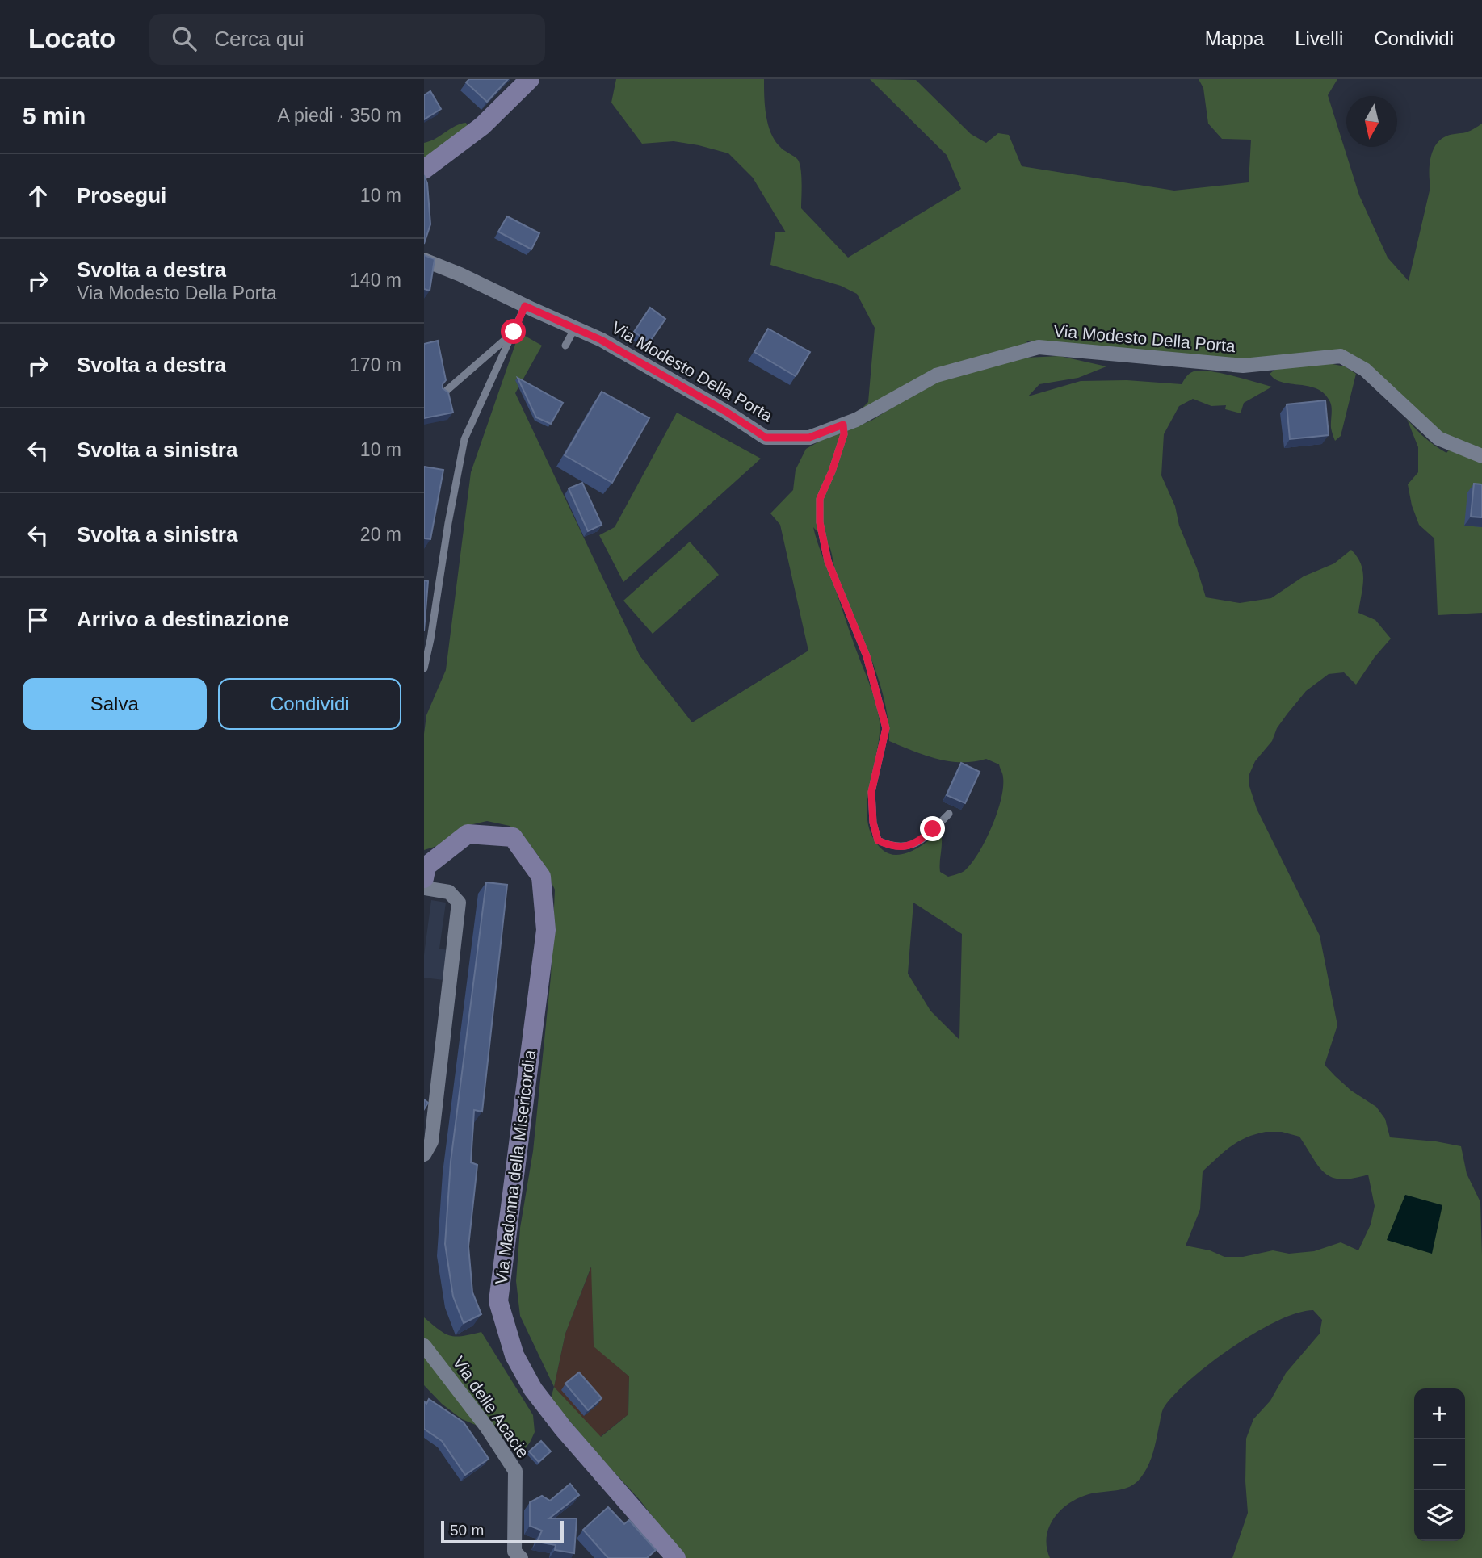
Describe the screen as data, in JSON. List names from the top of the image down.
{
  "streets": {
    "main road": ["Via Madonna della Misericordia"],
    "street": ["Via Modesto Della Porta", "Via delle Acacie"]
  },
  "scale_bar": "50 m",
  "north": "bottom",
  "page": {
    "header": "Locato",
    "search": "Cerca qui",
    "nav": ["Mappa", "Livelli", "Condividi"],
    "heading": ["5 min", "A piedi · 350 m"],
    "list": [
      ["Prosegui", "10 m"],
      ["Svolta a destra", "Via Modesto Della Porta", "140 m"],
      ["Svolta a destra", "170 m"],
      ["Svolta a sinistra", "10 m"],
      ["Svolta a sinistra", "20 m"],
      "Arrivo a destinazione"
    ],
    "buttons": ["Salva", "Condividi"],
    "map_buttons": ["+", "−"],
    "scale": "50 m"
  }
}
